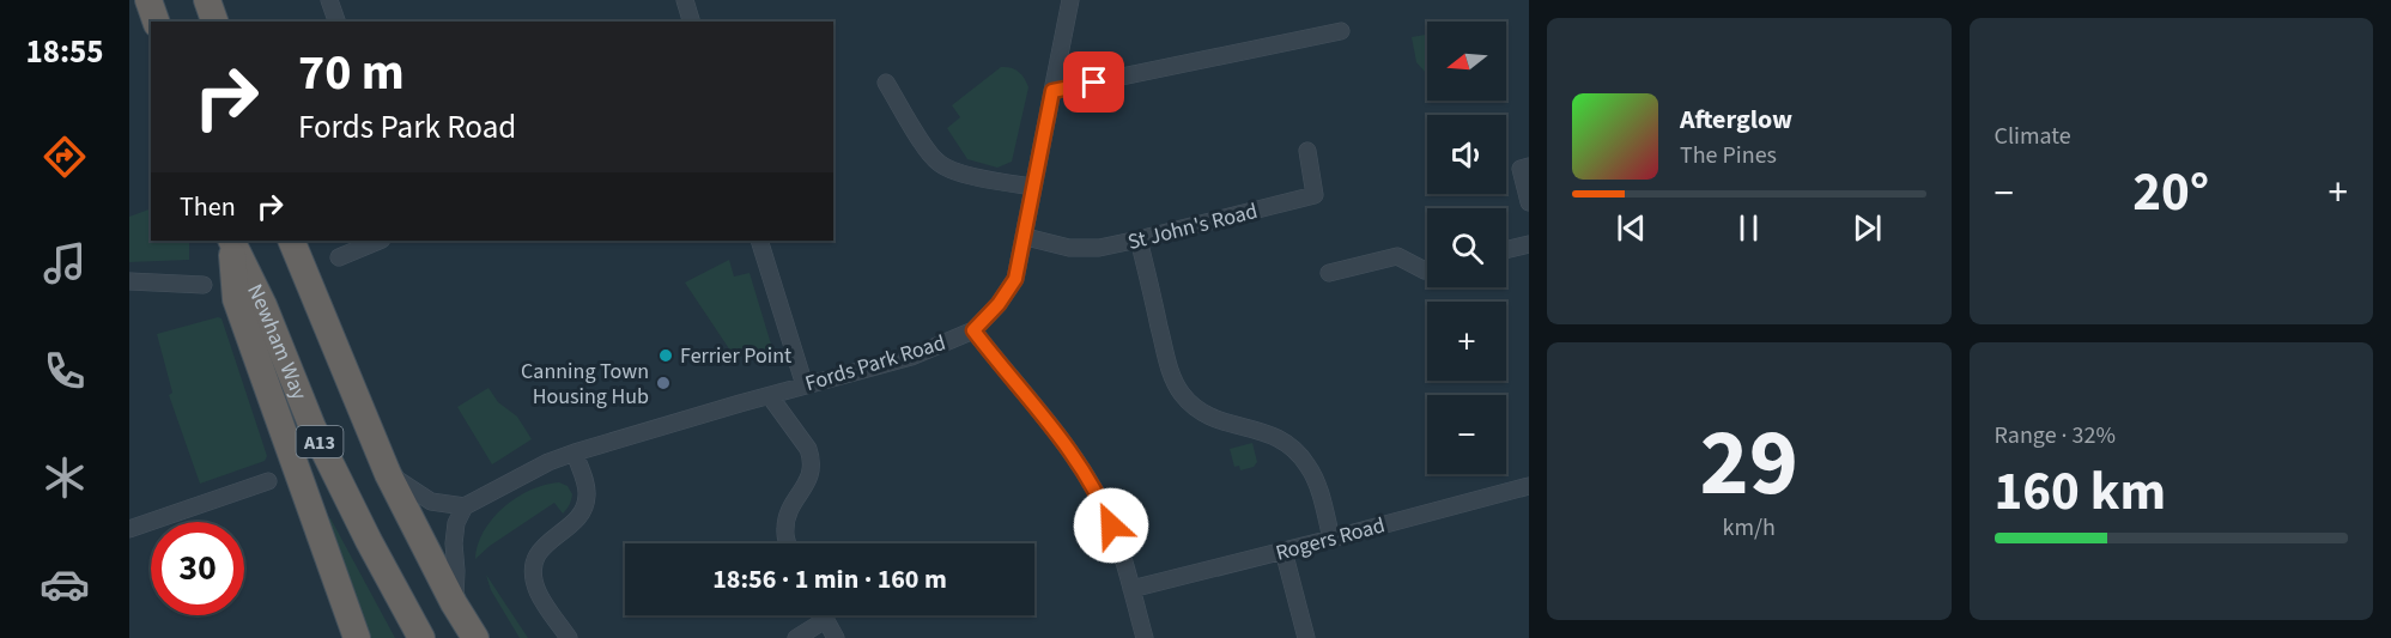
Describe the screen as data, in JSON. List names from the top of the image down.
{
  "streets": {
    "highway": ["Newham Way", "A13"],
    "street": ["St John's Road", "Fords Park Road", "Rogers Road"]
  },
  "crossings": [
    ["St John's Road", "Fords Park Road"]
  ],
  "places": ["Ferrier Point", "Canning Town Housing Hub"],
  "north": "left",
  "page": {
    "tabs": "18:55",
    "tile": [
      "Climate",
      ["29", "km/h"],
      ["Range · 32%", "160 km"]
    ],
    "map_buttons": ["+", "−"],
    "turn": ["70 m", "Fords Park Road"],
    "song": ["Afterglow", "The Pines"],
    "heat": ["−", "20°", "+"],
    "then": "Then",
    "limit": "30",
    "trip": "18:56 · 1 min · 160 m"
  }
}
